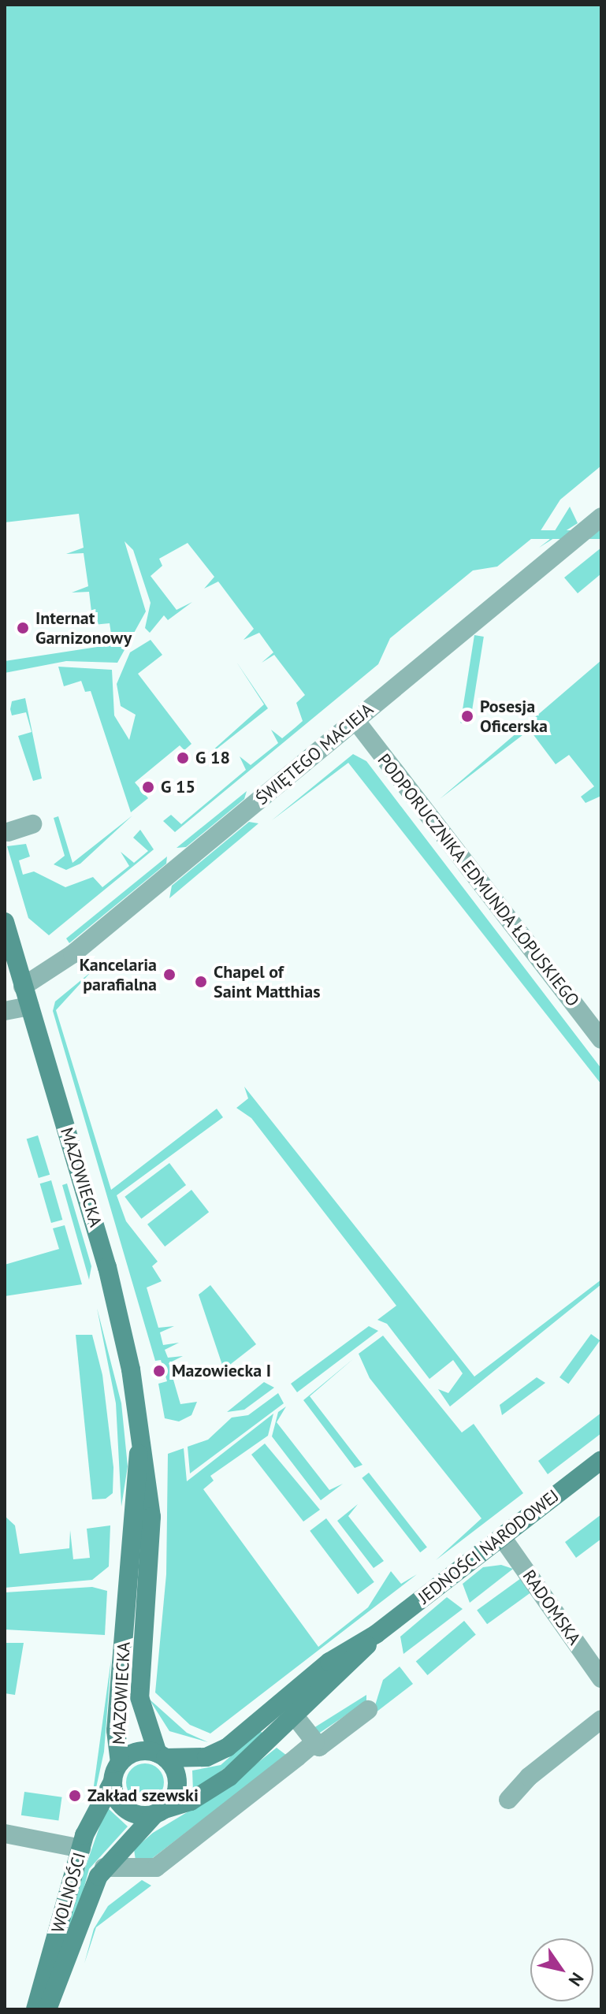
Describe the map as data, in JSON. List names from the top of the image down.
{
  "streets": {
    "street": [
      "ŚWIĘTEGO MACIEJA",
      "PODPORUCZNIKA EDMUNDA ŁOPUSKIEGO",
      "MAZOWIECKA",
      "JEDNOŚCI NARODOWEJ",
      "RADOMSKA",
      "WOLNOŚCI"
    ]
  },
  "crossings": [
    ["ŚWIĘTEGO MACIEJA", "PODPORUCZNIKA EDMUNDA ŁOPUSKIEGO"],
    ["ŚWIĘTEGO MACIEJA", "MAZOWIECKA"],
    ["MAZOWIECKA", "JEDNOŚCI NARODOWEJ"],
    ["MAZOWIECKA", "WOLNOŚCI"],
    ["JEDNOŚCI NARODOWEJ", "RADOMSKA"],
    ["JEDNOŚCI NARODOWEJ", "WOLNOŚCI"]
  ],
  "places": [
    "Internat Garnizonowy",
    "Posesja Oficerska",
    "G 18",
    "G 15",
    "Kancelaria parafialna",
    "Chapel of Saint Matthias",
    "Mazowiecka I",
    "Zakład szewski"
  ],
  "north": "bottom right"
}
